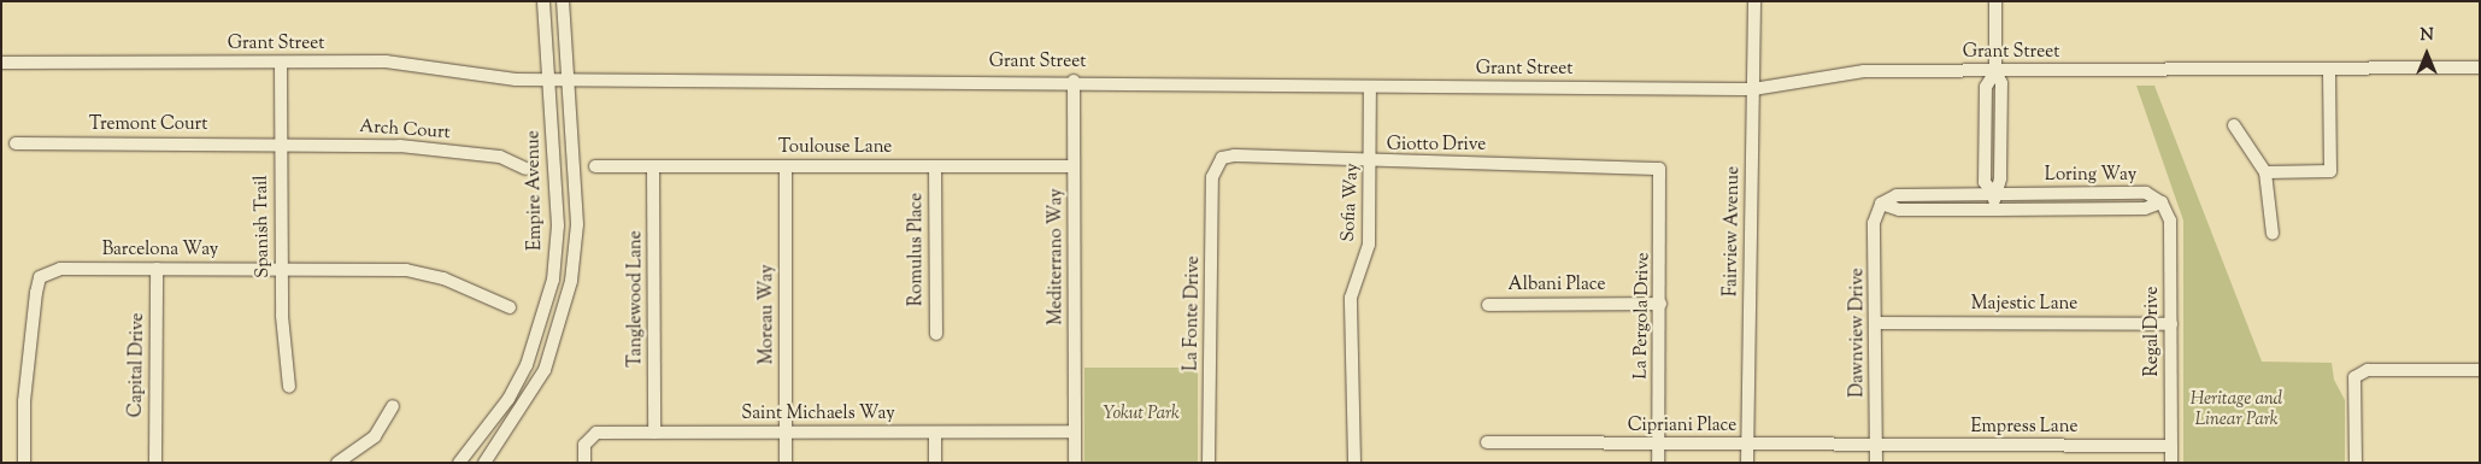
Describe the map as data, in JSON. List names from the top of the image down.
{
  "streets": {
    "street": [
      "Grant Street",
      "Tremont Court",
      "Arch Court",
      "Giotto Drive",
      "Toulouse Lane",
      "Loring Way",
      "Empire Avenue",
      "Sofia Way",
      "Spanish Trail",
      "Fairview Avenue",
      "Romulus Place",
      "Barcelona Way",
      "Mediterrano Way",
      "Albani Place",
      "Tanglewood Lane",
      "Majestic Lane",
      "La Fonte Drive",
      "Moreau Way",
      "La Pergola Drive",
      "Regal Drive",
      "Dawnview Drive",
      "Capital Drive",
      "Saint Michaels Way",
      "Cipriani Place",
      "Empress Lane"
    ]
  },
  "crossings": [
    ["Grant Street", "Empire Avenue"],
    ["Grant Street", "Sofia Way"],
    ["Grant Street", "Spanish Trail"],
    ["Grant Street", "Fairview Avenue"],
    ["Grant Street", "Mediterrano Way"],
    ["Tremont Court", "Arch Court"],
    ["Tremont Court", "Spanish Trail"],
    ["Arch Court", "Spanish Trail"],
    ["Giotto Drive", "Sofia Way"],
    ["Giotto Drive", "La Fonte Drive"],
    ["Giotto Drive", "La Pergola Drive"],
    ["Toulouse Lane", "Romulus Place"],
    ["Toulouse Lane", "Mediterrano Way"],
    ["Toulouse Lane", "Tanglewood Lane"],
    ["Toulouse Lane", "Moreau Way"],
    ["Loring Way", "Regal Drive"],
    ["Loring Way", "Dawnview Drive"],
    ["Spanish Trail", "Barcelona Way"],
    ["Fairview Avenue", "Cipriani Place"],
    ["Barcelona Way", "Capital Drive"],
    ["Mediterrano Way", "Saint Michaels Way"],
    ["Albani Place", "La Pergola Drive"],
    ["Tanglewood Lane", "Saint Michaels Way"],
    ["Majestic Lane", "Regal Drive"],
    ["Majestic Lane", "Dawnview Drive"],
    ["Moreau Way", "Saint Michaels Way"],
    ["La Pergola Drive", "Cipriani Place"],
    ["Regal Drive", "Empress Lane"],
    ["Dawnview Drive", "Cipriani Place"],
    ["Dawnview Drive", "Empress Lane"],
    ["Cipriani Place", "Empress Lane"]
  ],
  "parks": ["Heritage and Linear Park", "Yokut Park"],
  "north": "top"
}
